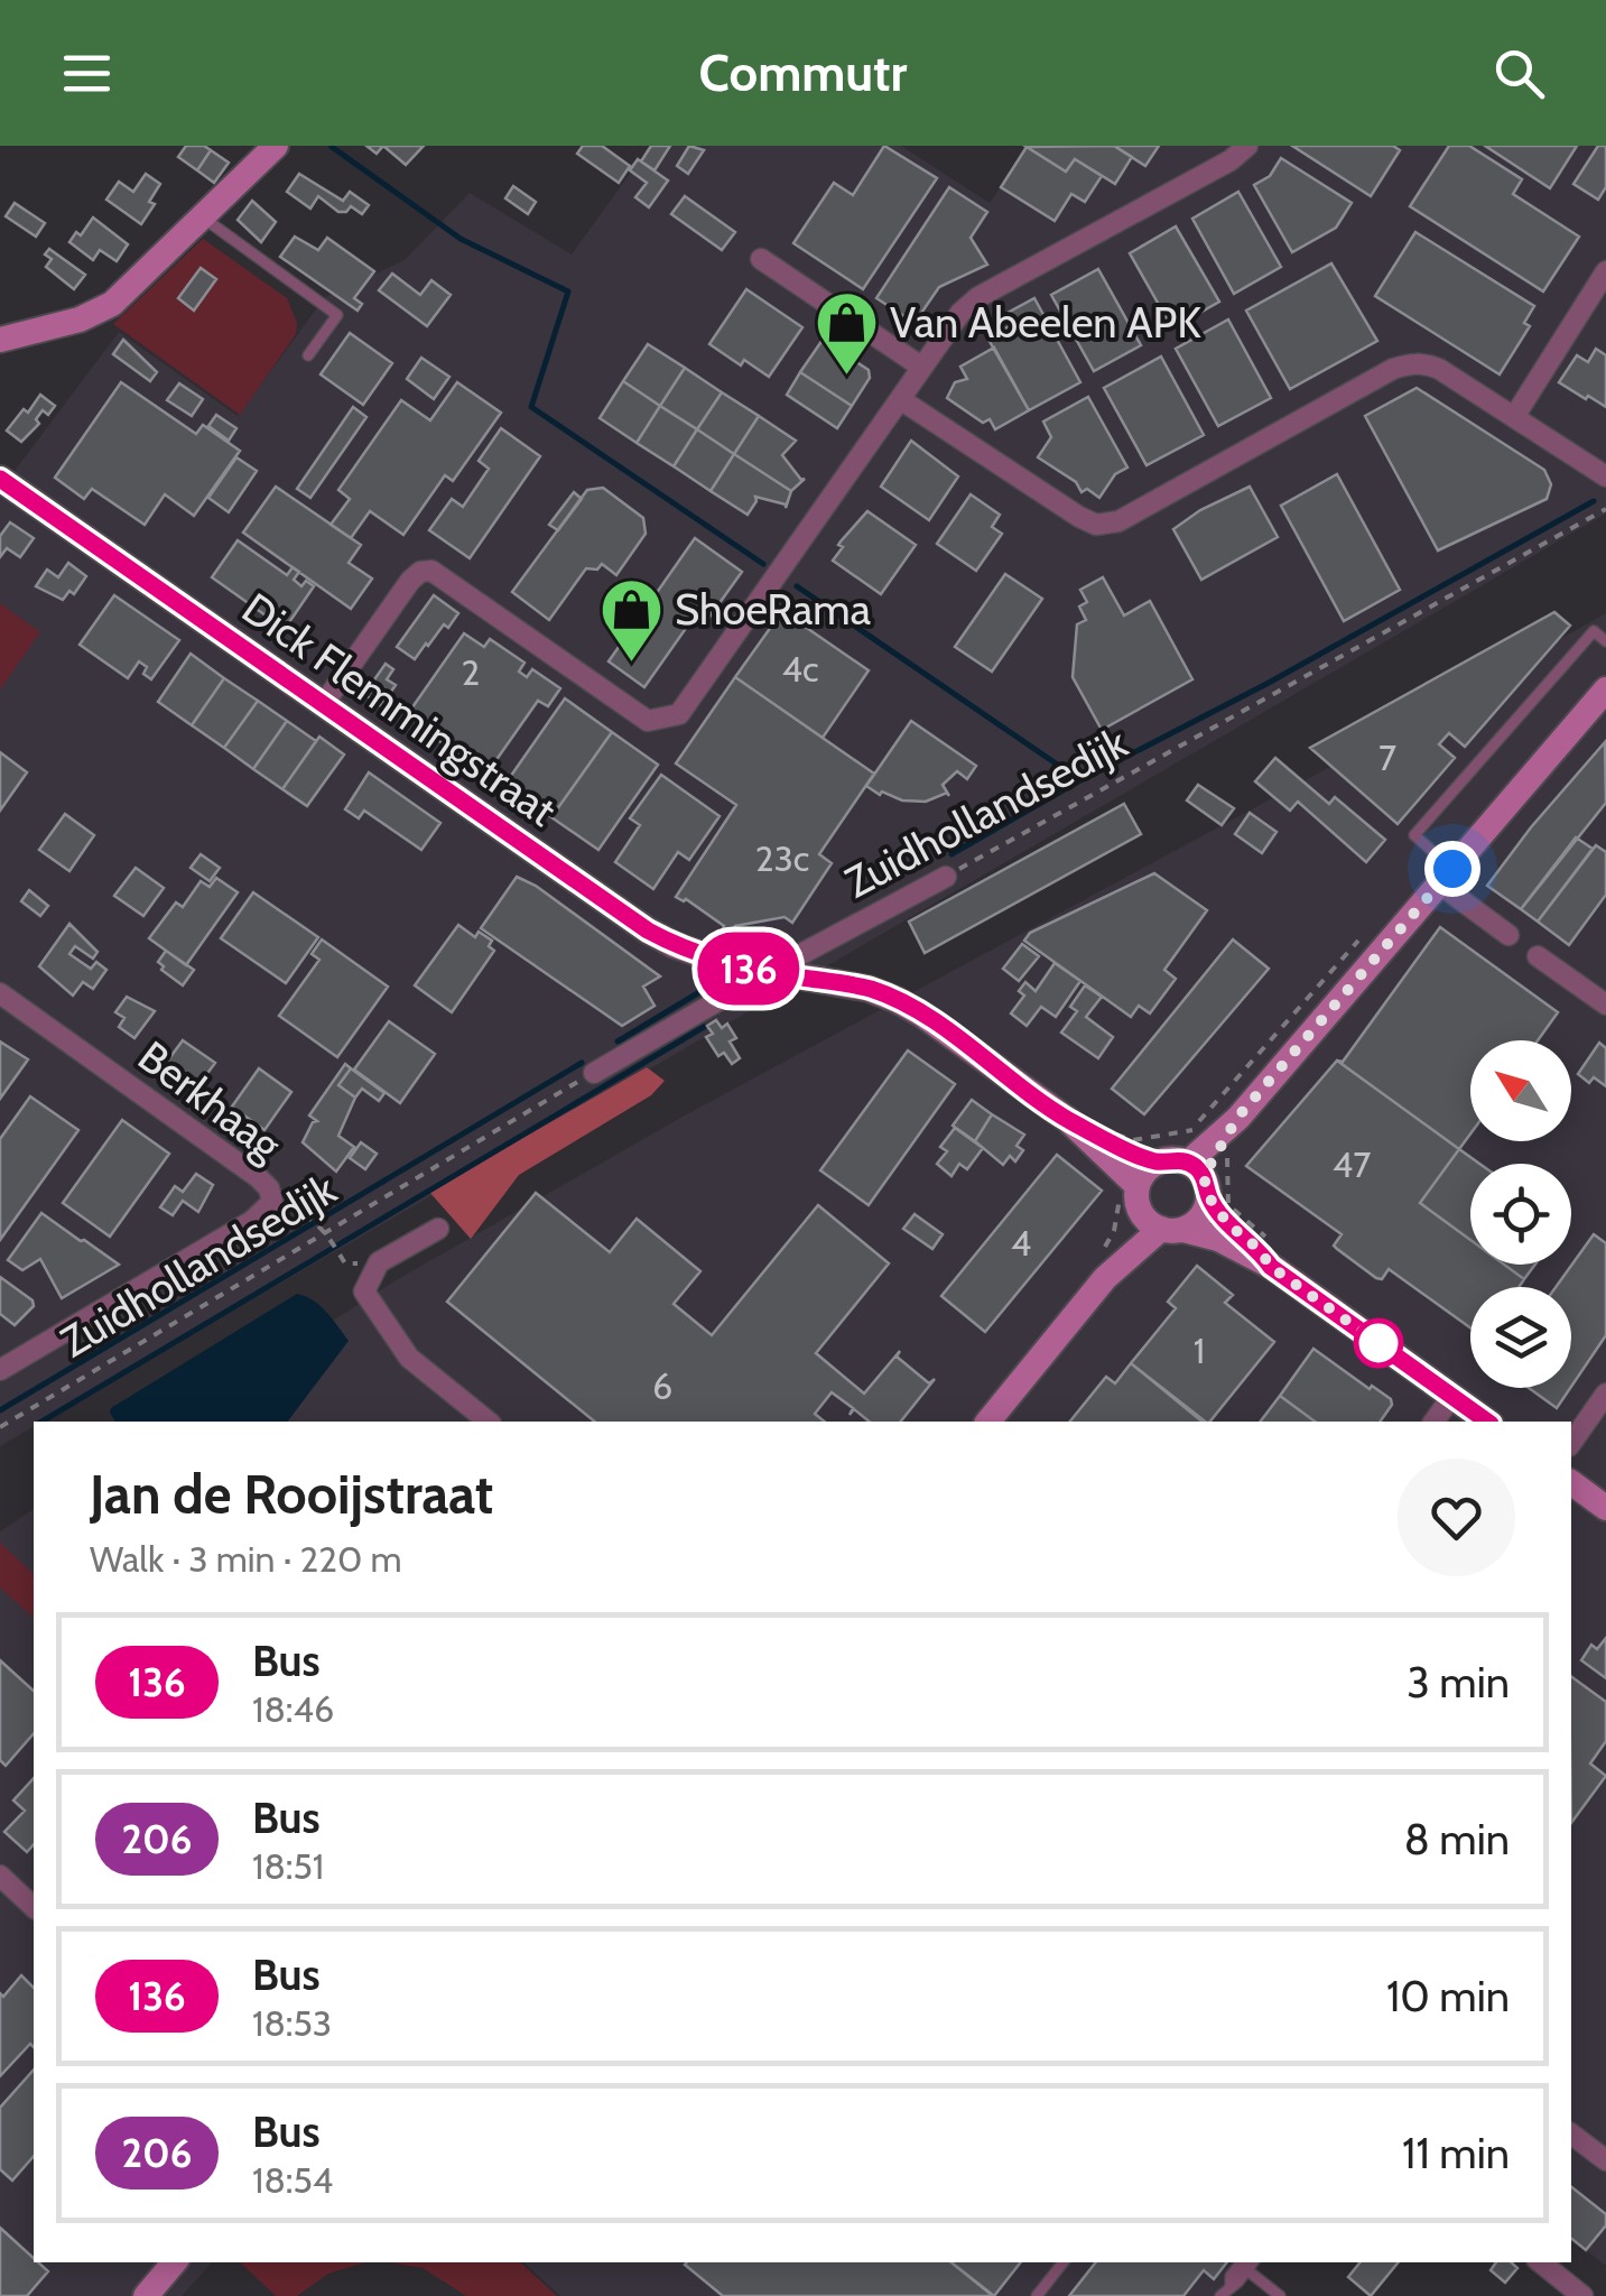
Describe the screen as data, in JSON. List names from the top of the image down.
{
  "streets": {
    "street": ["Dick Flemmingstraat", "Zuidhollandsedijk", "Berkhaag"]
  },
  "crossings": [
    ["Dick Flemmingstraat", "Zuidhollandsedijk"]
  ],
  "places": {
    "shop": ["Van Abeelen APK", "ShoeRama"]
  },
  "lines": ["bus line 136"],
  "house_numbers": [
    "4c",
    "2",
    "7",
    "23c",
    "47",
    "4",
    "1",
    "6"
  ],
  "north": "top left",
  "page": {
    "header": "Commutr",
    "on_map": "136",
    "heading": ["Jan de Rooijstraat", "Walk · 3 min · 220 m"],
    "list": [
      {
        "mark": "136",
        "name": "Bus",
        "note": "18:46",
        "value": "3 min"
      },
      {
        "mark": "206",
        "name": "Bus",
        "note": "18:51",
        "value": "8 min"
      },
      {
        "mark": "136",
        "name": "Bus",
        "note": "18:53",
        "value": "10 min"
      },
      {
        "mark": "206",
        "name": "Bus",
        "note": "18:54",
        "value": "11 min"
      }
    ]
  }
}
